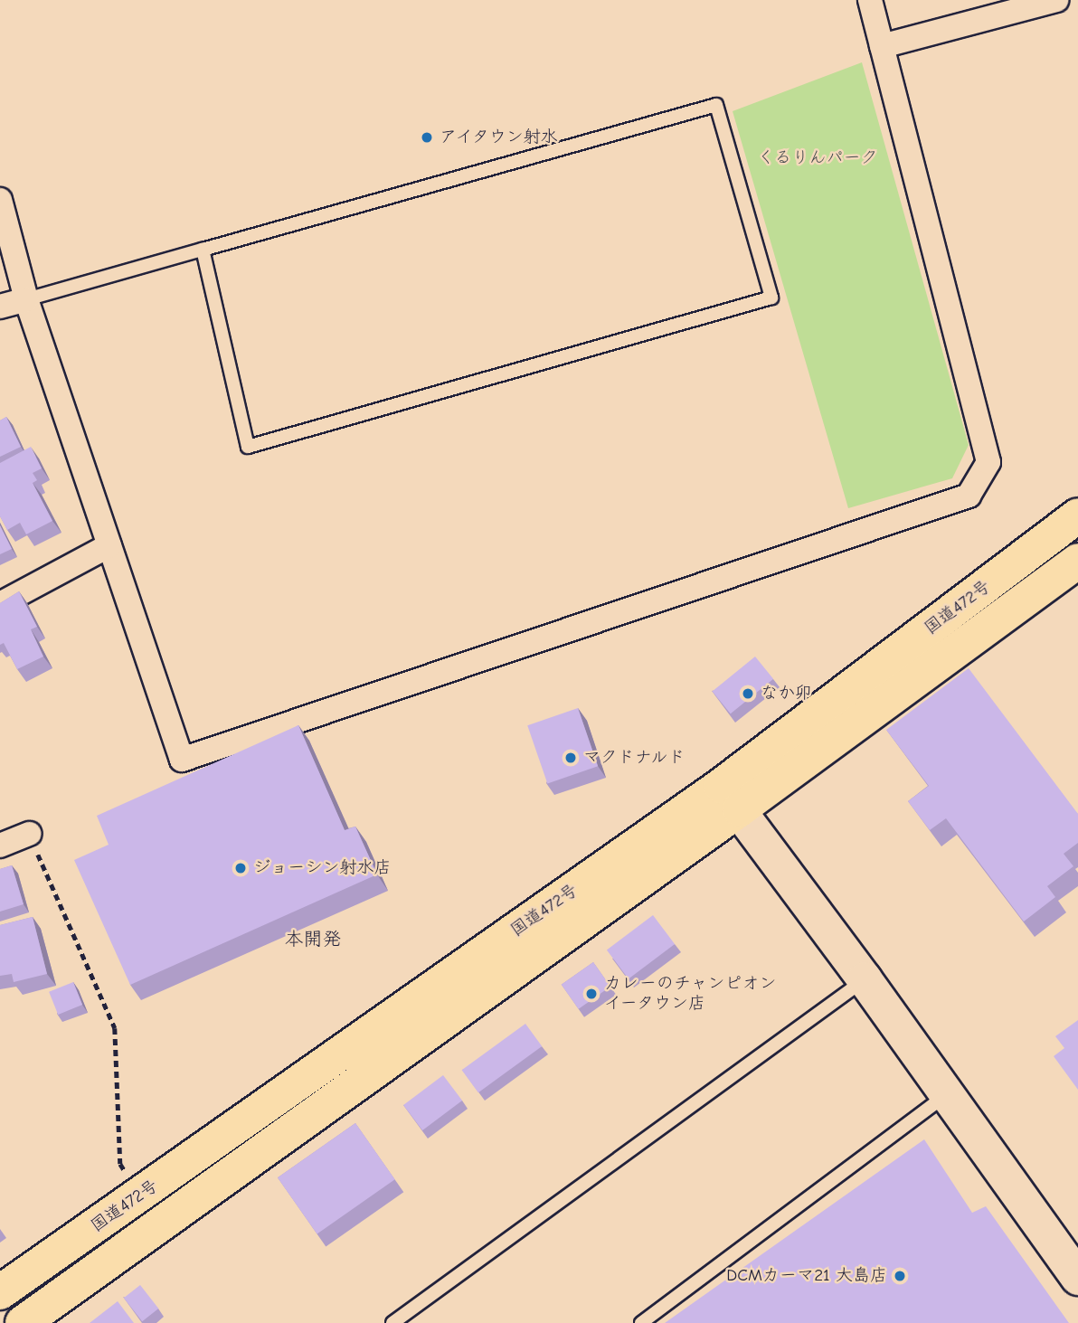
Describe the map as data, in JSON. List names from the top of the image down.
{
  "streets": {
    "highway": ["国道472号"]
  },
  "districts": ["本開発"],
  "parks": ["くるりんパーク"],
  "places": [
    "アイタウン射水",
    "なか卯",
    "マクドナルド",
    "ジョーシン射水店",
    "カレーのチャンピオン イータウン店",
    "DCMカーマ21 大島店"
  ]
}
